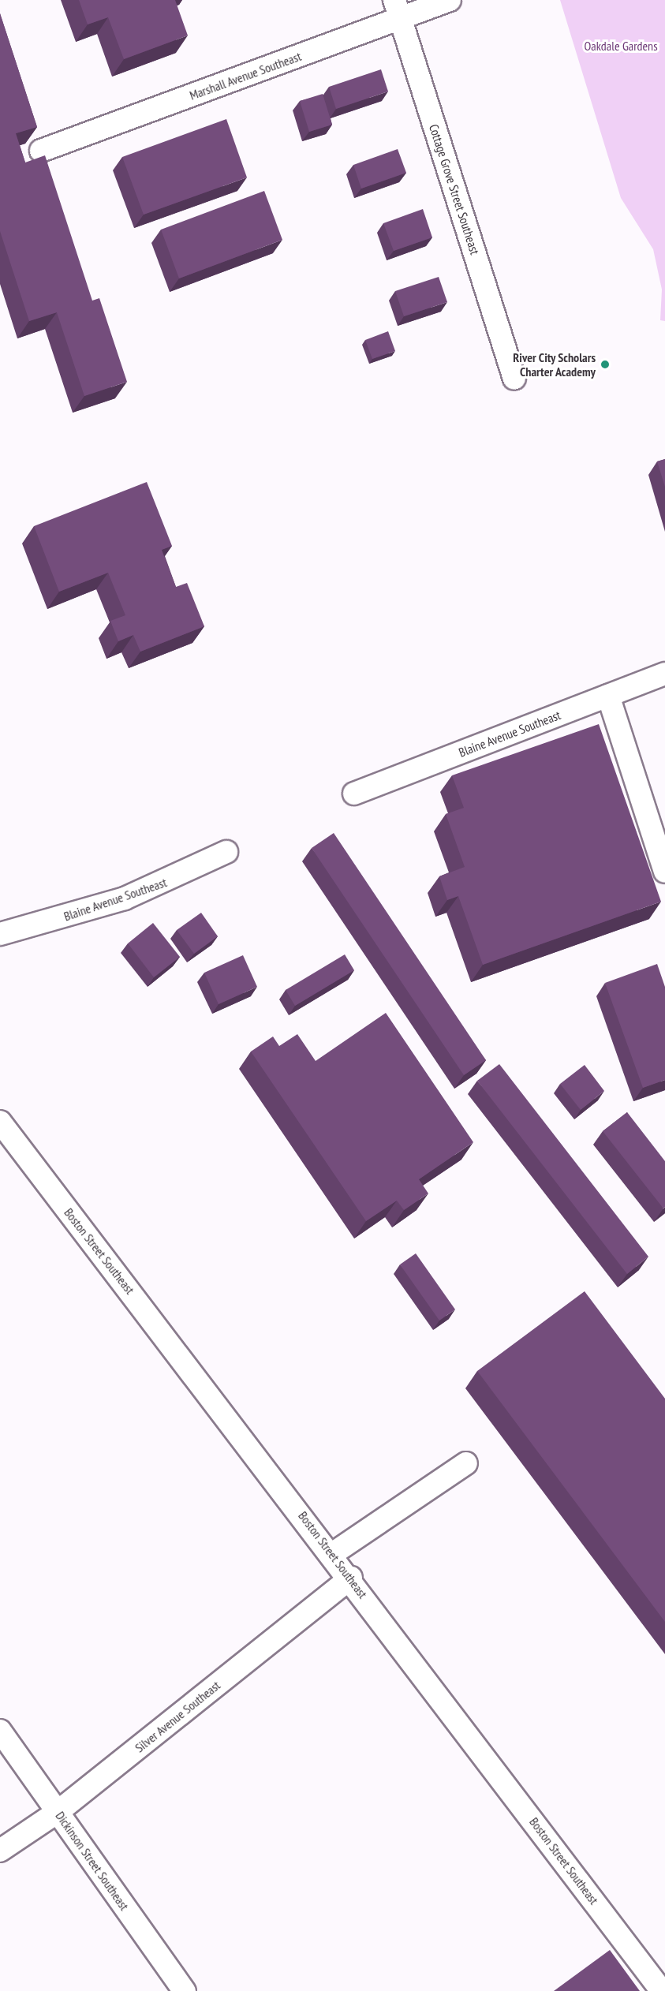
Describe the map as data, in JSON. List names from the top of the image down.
{
  "streets": {
    "street": [
      "Marshall Avenue Southeast",
      "Cottage Grove Street Southeast",
      "Blaine Avenue Southeast",
      "Boston Street Southeast",
      "Silver Avenue Southeast",
      "Dickinson Street Southeast"
    ]
  },
  "crossings": [
    ["Marshall Avenue Southeast", "Cottage Grove Street Southeast"],
    ["Boston Street Southeast", "Silver Avenue Southeast"],
    ["Silver Avenue Southeast", "Dickinson Street Southeast"]
  ],
  "parks": ["Oakdale Gardens"],
  "places": ["River City Scholars Charter Academy"]
}
